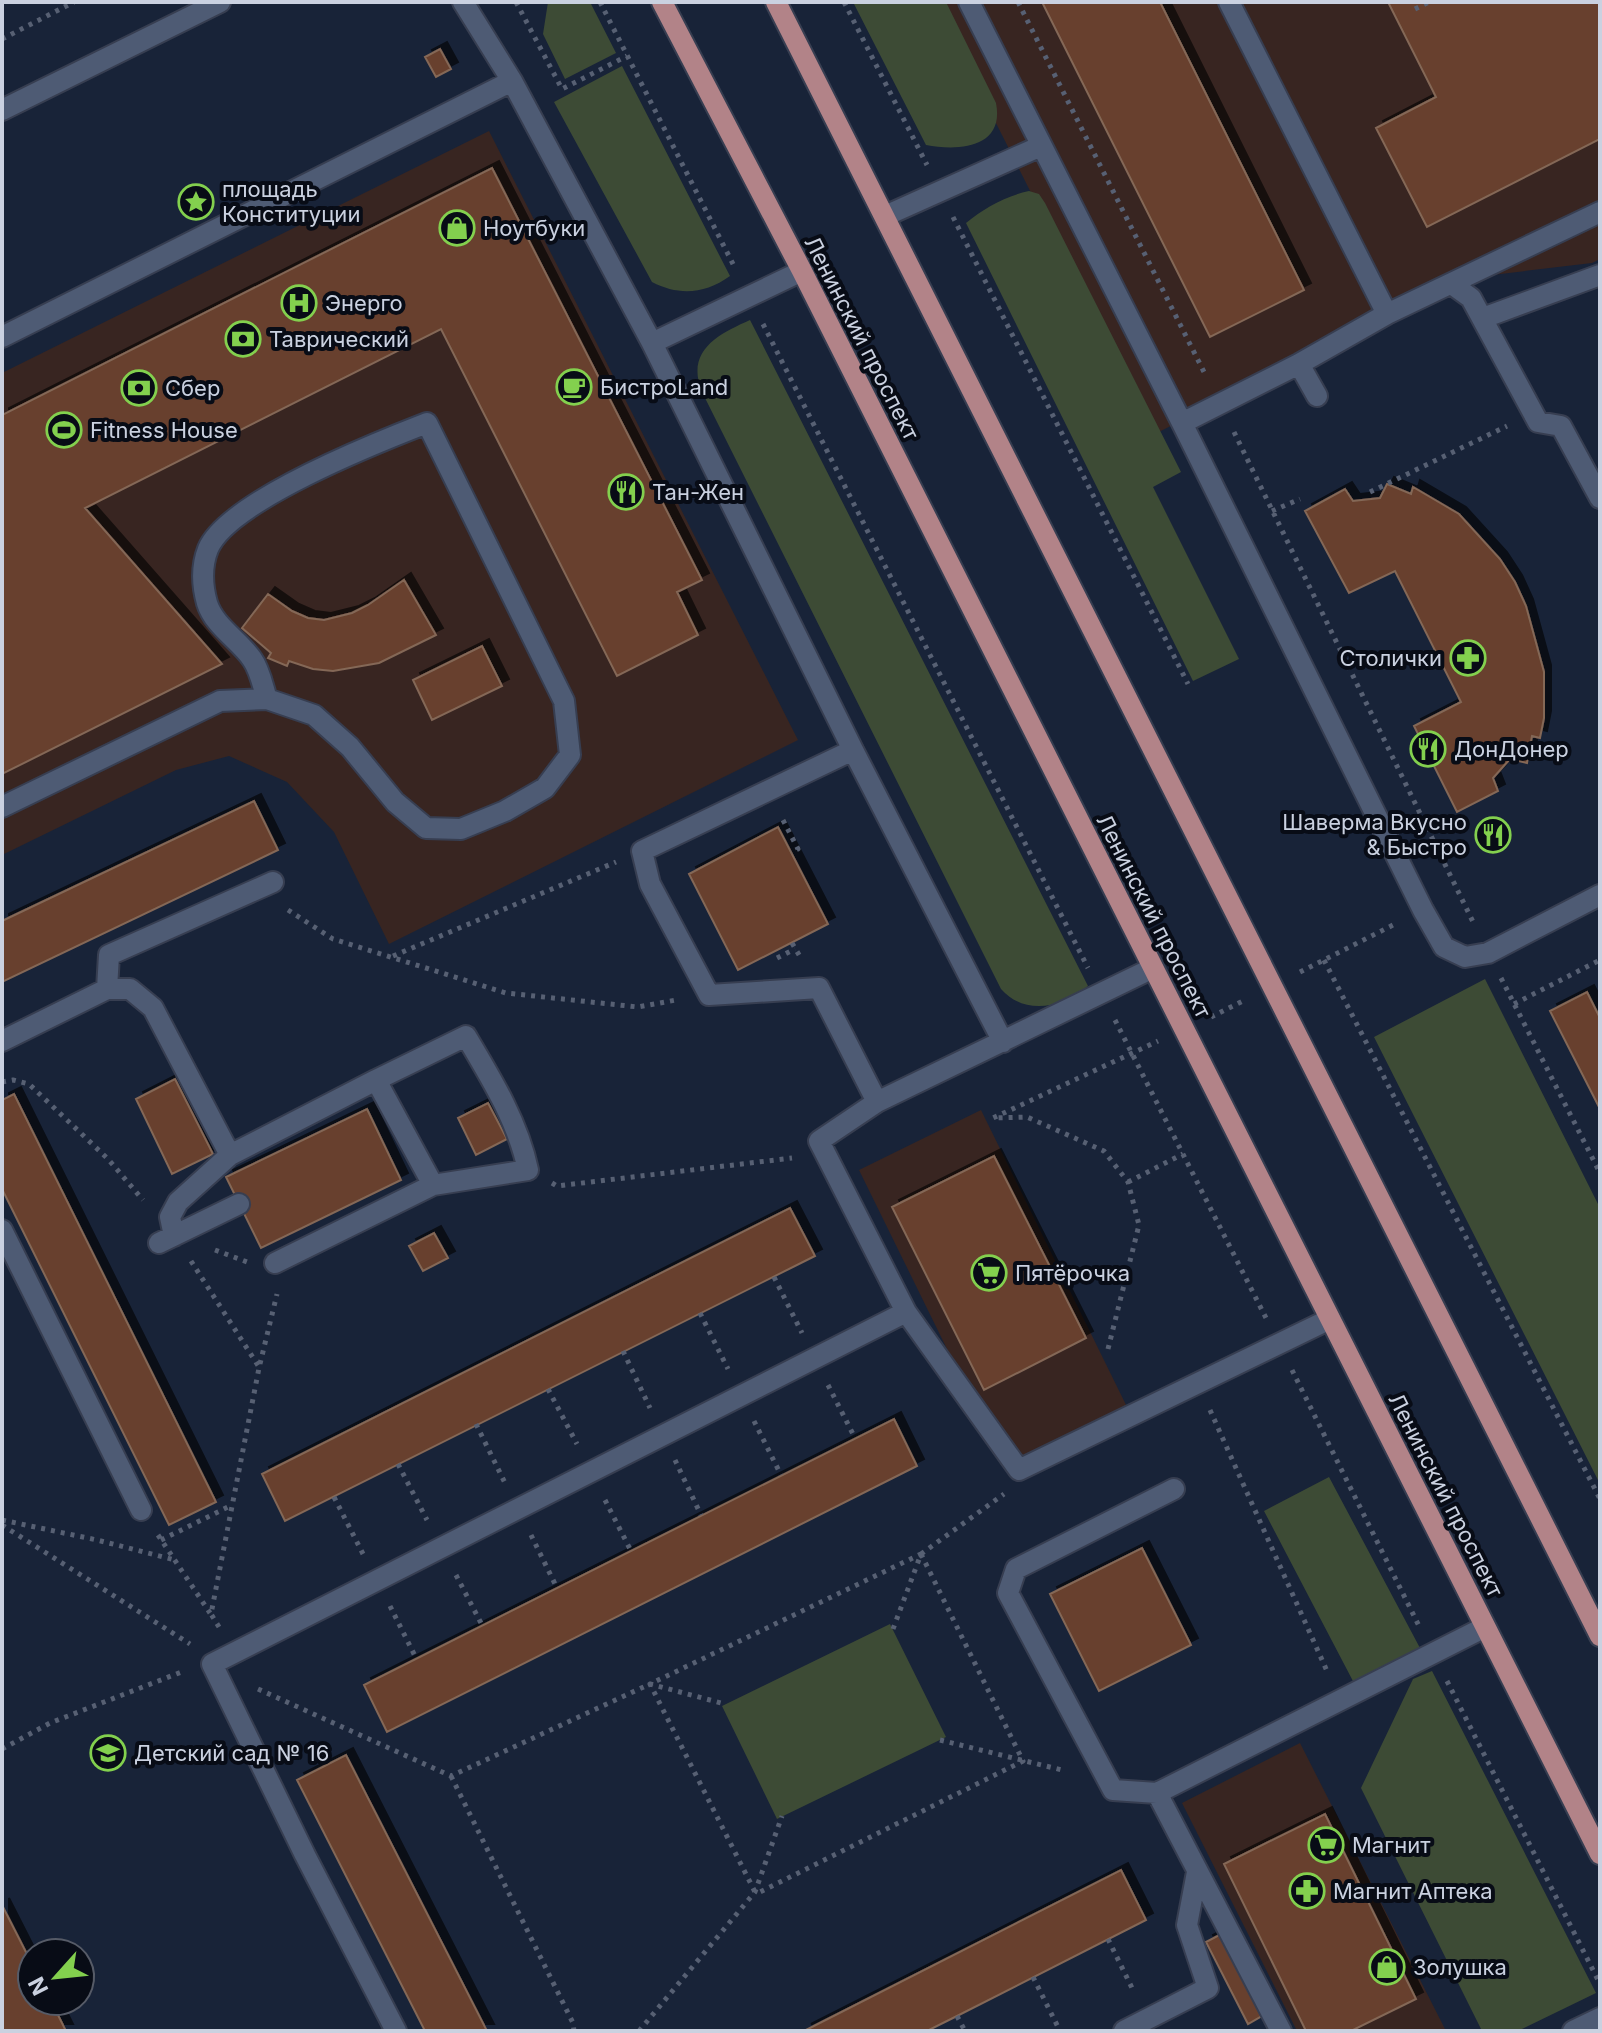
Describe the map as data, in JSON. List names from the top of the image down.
{
  "streets": {
    "main road": ["Ленинский проспект"]
  },
  "places": {
    "place": ["площадь Конституции"],
    "shop": ["Ноутбуки", "Золушка"],
    "hospital": ["Энерго"],
    "bank": ["Таврический", "Сбер"],
    "cafe": ["БистроLand"],
    "sports": ["Fitness House"],
    "restaurant": ["Тан-Жен", "ДонДонер", "Шаверма Вкусно & Быстро"],
    "pharmacy": ["Столички", "Магнит Аптека"],
    "supermarket": ["Пятёрочка", "Магнит"],
    "school or university": ["Детский сад № 16"]
  },
  "north": "bottom left"
}
